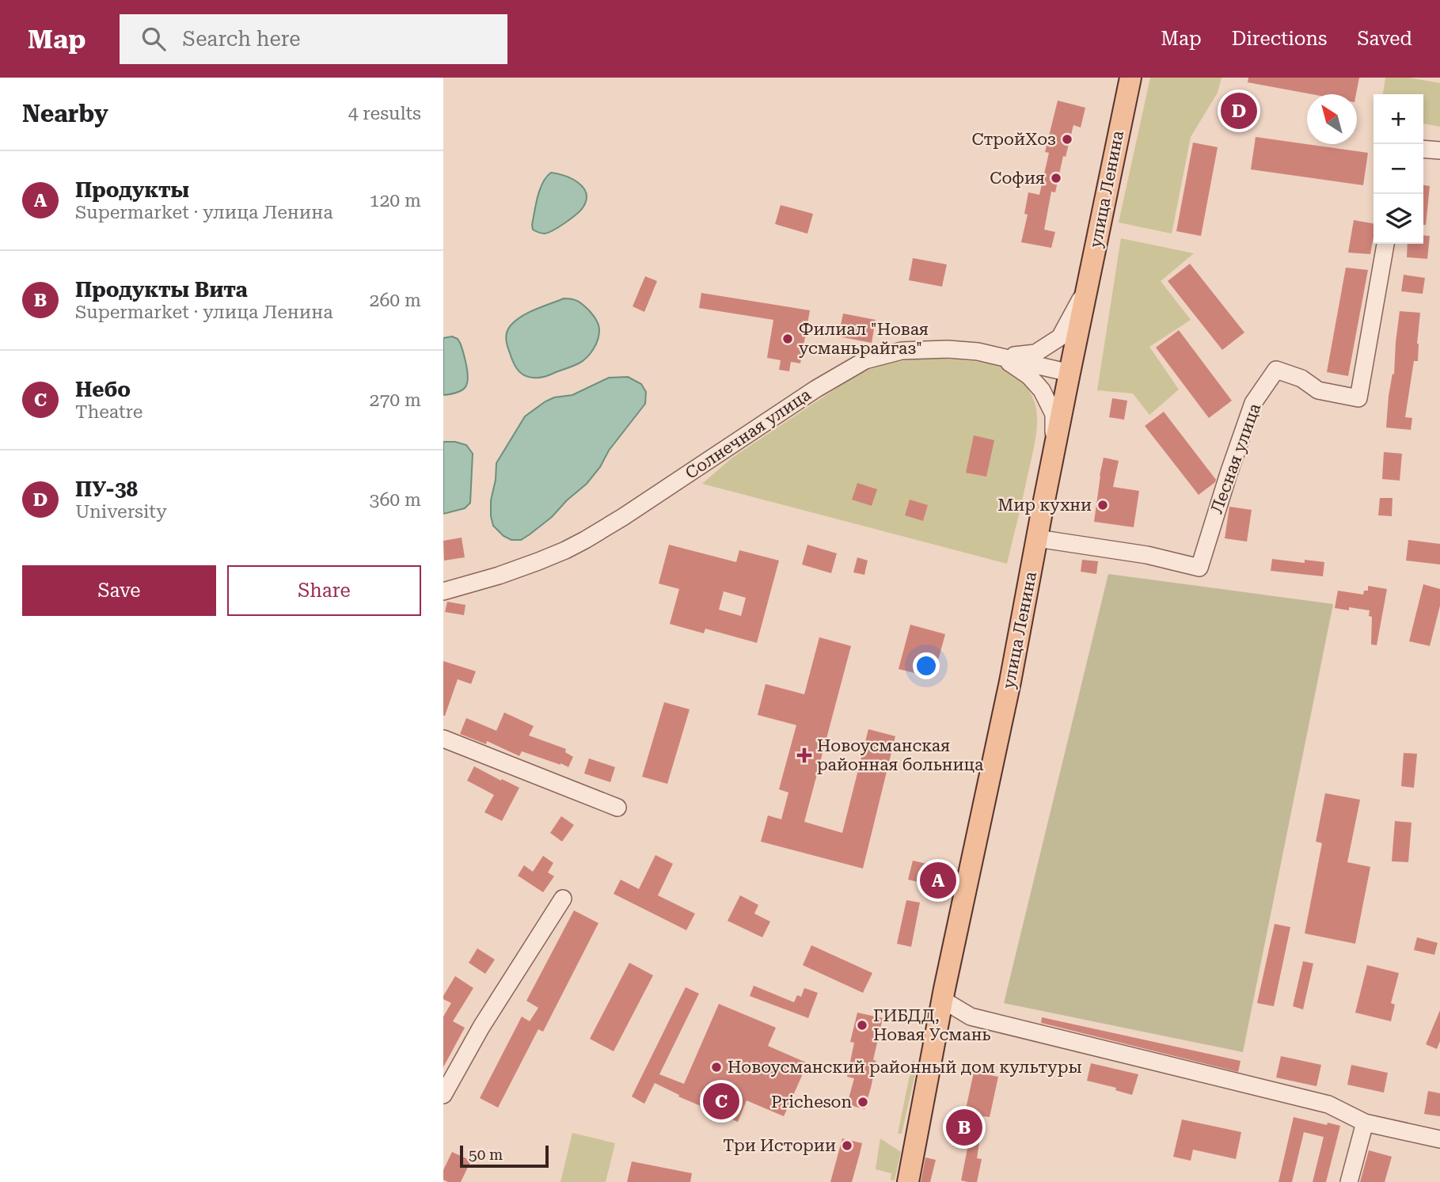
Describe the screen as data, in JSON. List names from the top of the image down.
{
  "streets": {
    "main road": ["улица Ленина"],
    "street": ["Солнечная улица", "Лесная улица"]
  },
  "crossings": [
    ["улица Ленина", "Солнечная улица"],
    ["улица Ленина", "Лесная улица"]
  ],
  "places": {
    "other": [
      "СтройХоз",
      "София",
      "Филиал \"Новая усманьрайгаз\"",
      "Мир кухни",
      "ГИБДД, Новая Усмань",
      "Новоусманский районный дом культуры",
      "Pricheson",
      "Три Истории"
    ],
    "health": ["Новоусманская районная больница"]
  },
  "scale_bar": "50 m",
  "north": "top left",
  "page": {
    "header": "Map",
    "search": "Search here",
    "nav": ["Map", "Directions", "Saved"],
    "heading": ["Nearby", "4 results"],
    "pins": [
      "D",
      "A",
      "C",
      "B"
    ],
    "map_buttons": ["+", "−"],
    "list": [
      {
        "mark": "A",
        "name": "Продукты",
        "note": "Supermarket · улица Ленина",
        "value": "120 m"
      },
      {
        "mark": "B",
        "name": "Продукты Вита",
        "note": "Supermarket · улица Ленина",
        "value": "260 m"
      },
      {
        "mark": "C",
        "name": "Небо",
        "note": "Theatre",
        "value": "270 m"
      },
      {
        "mark": "D",
        "name": "ПУ-38",
        "note": "University",
        "value": "360 m"
      }
    ],
    "buttons": ["Save", "Share"],
    "scale": "50 m"
  }
}
